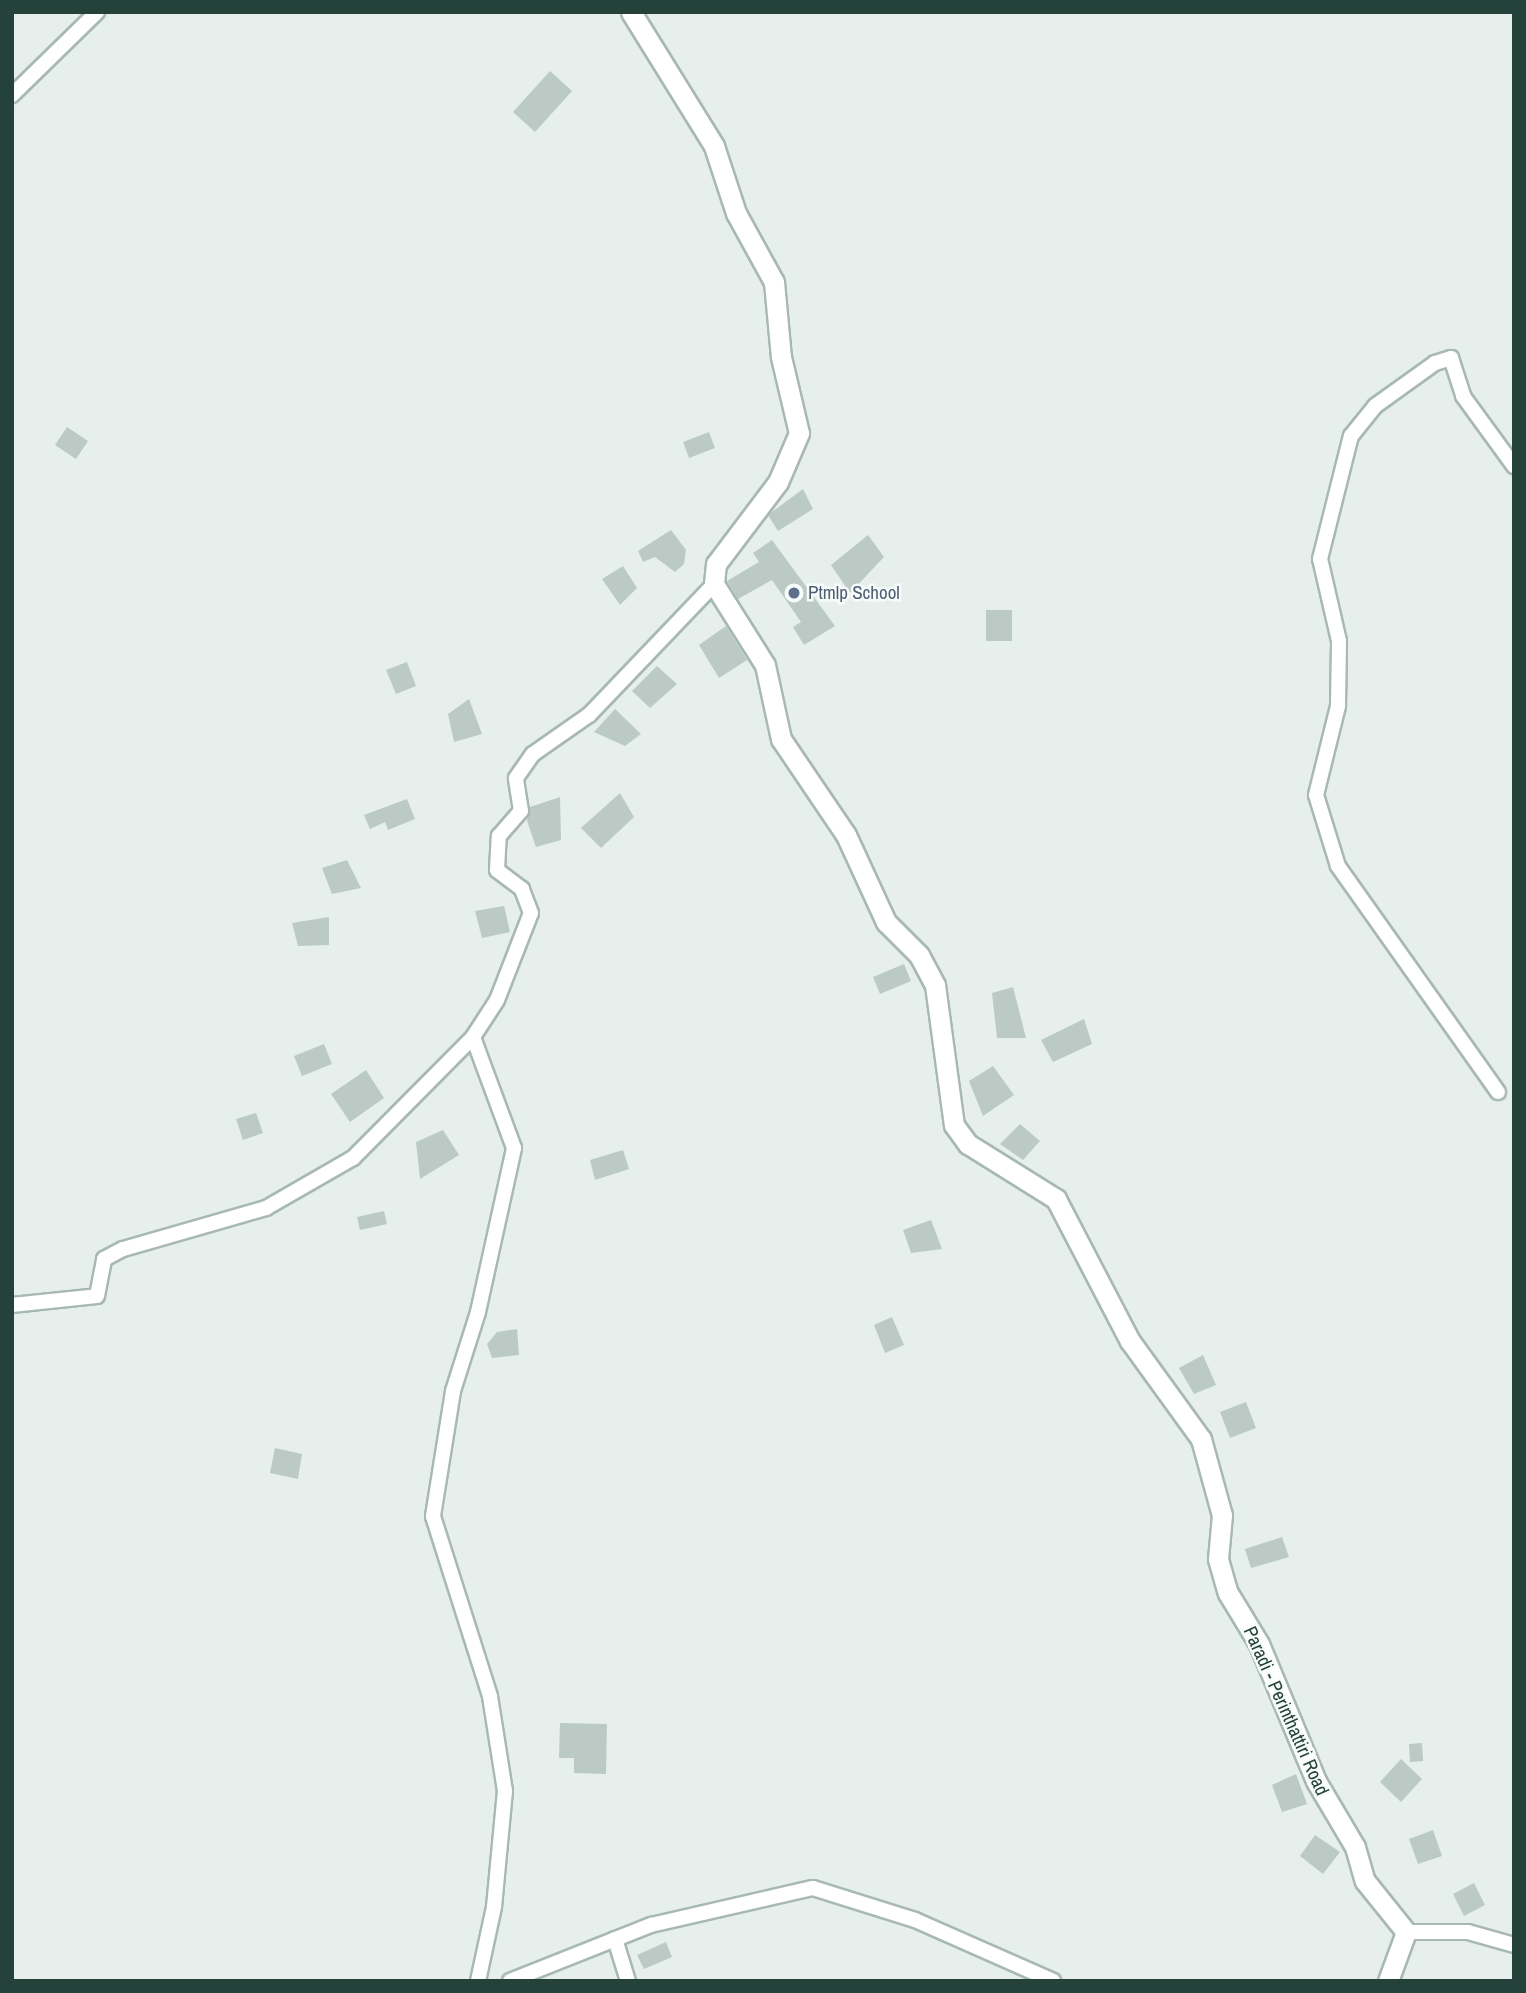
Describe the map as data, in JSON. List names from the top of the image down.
{
  "streets": {
    "main road": ["Paradi - Perinthattiri Road"]
  },
  "places": ["Ptmlp School"]
}
